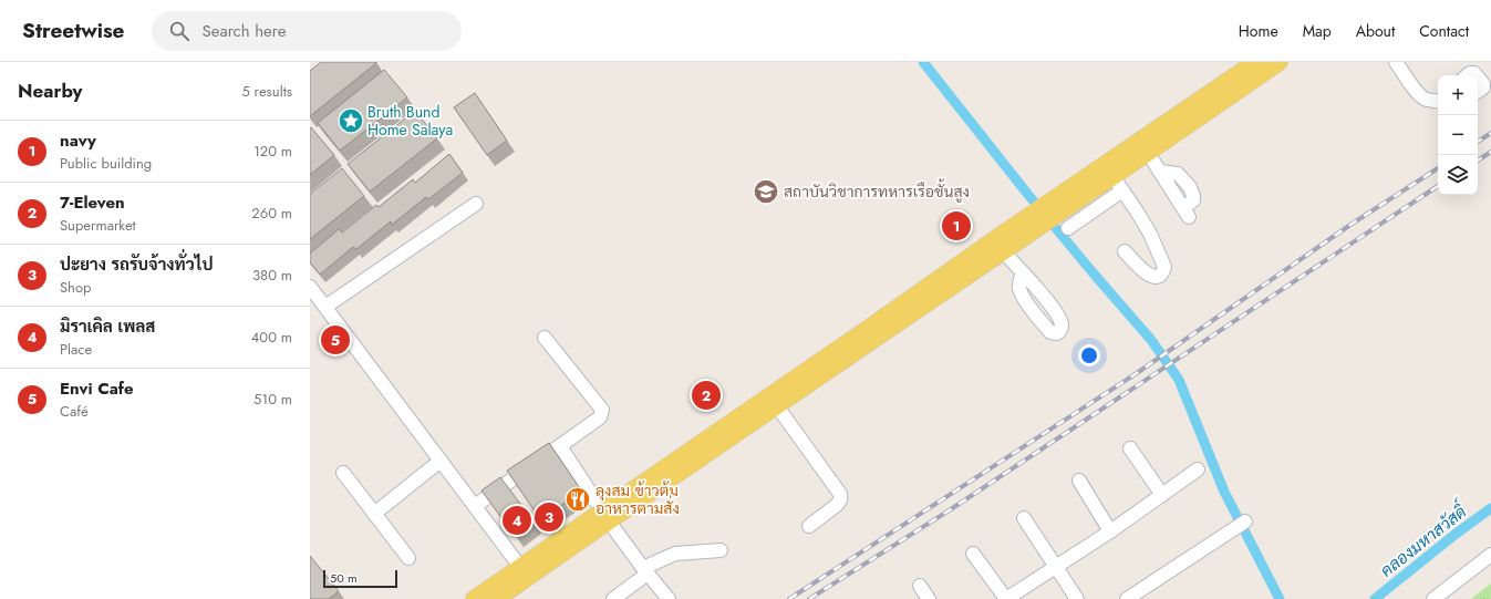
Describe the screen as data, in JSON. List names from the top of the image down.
{
  "water": ["คลองมหาสวัสดิ์"],
  "places": {
    "place": ["Bruth Bund Home Salaya"],
    "school or university": ["สถาบันวิชาการทหารเรือชั้นสูง"],
    "restaurant": ["ลุงสม ข้าวต้ม อาหารตามสั่ง"]
  },
  "scale_bar": "50 m",
  "page": {
    "header": "Streetwise",
    "search": "Search here",
    "nav": [
      "Home",
      "Map",
      "About",
      "Contact"
    ],
    "heading": ["Nearby", "5 results"],
    "map_buttons": ["+", "−"],
    "list": [
      {
        "mark": "1",
        "name": "navy",
        "note": "Public building",
        "value": "120 m"
      },
      {
        "mark": "2",
        "name": "7-Eleven",
        "note": "Supermarket",
        "value": "260 m"
      },
      {
        "mark": "3",
        "name": "ปะยาง รถรับจ้างทั่วไป",
        "note": "Shop",
        "value": "380 m"
      },
      {
        "mark": "4",
        "name": "มิราเคิล เพลส",
        "note": "Place",
        "value": "400 m"
      },
      {
        "mark": "5",
        "name": "Envi Cafe",
        "note": "Café",
        "value": "510 m"
      }
    ],
    "pins": [
      "1",
      "5",
      "2",
      "3",
      "4"
    ],
    "scale": "50 m"
  }
}
